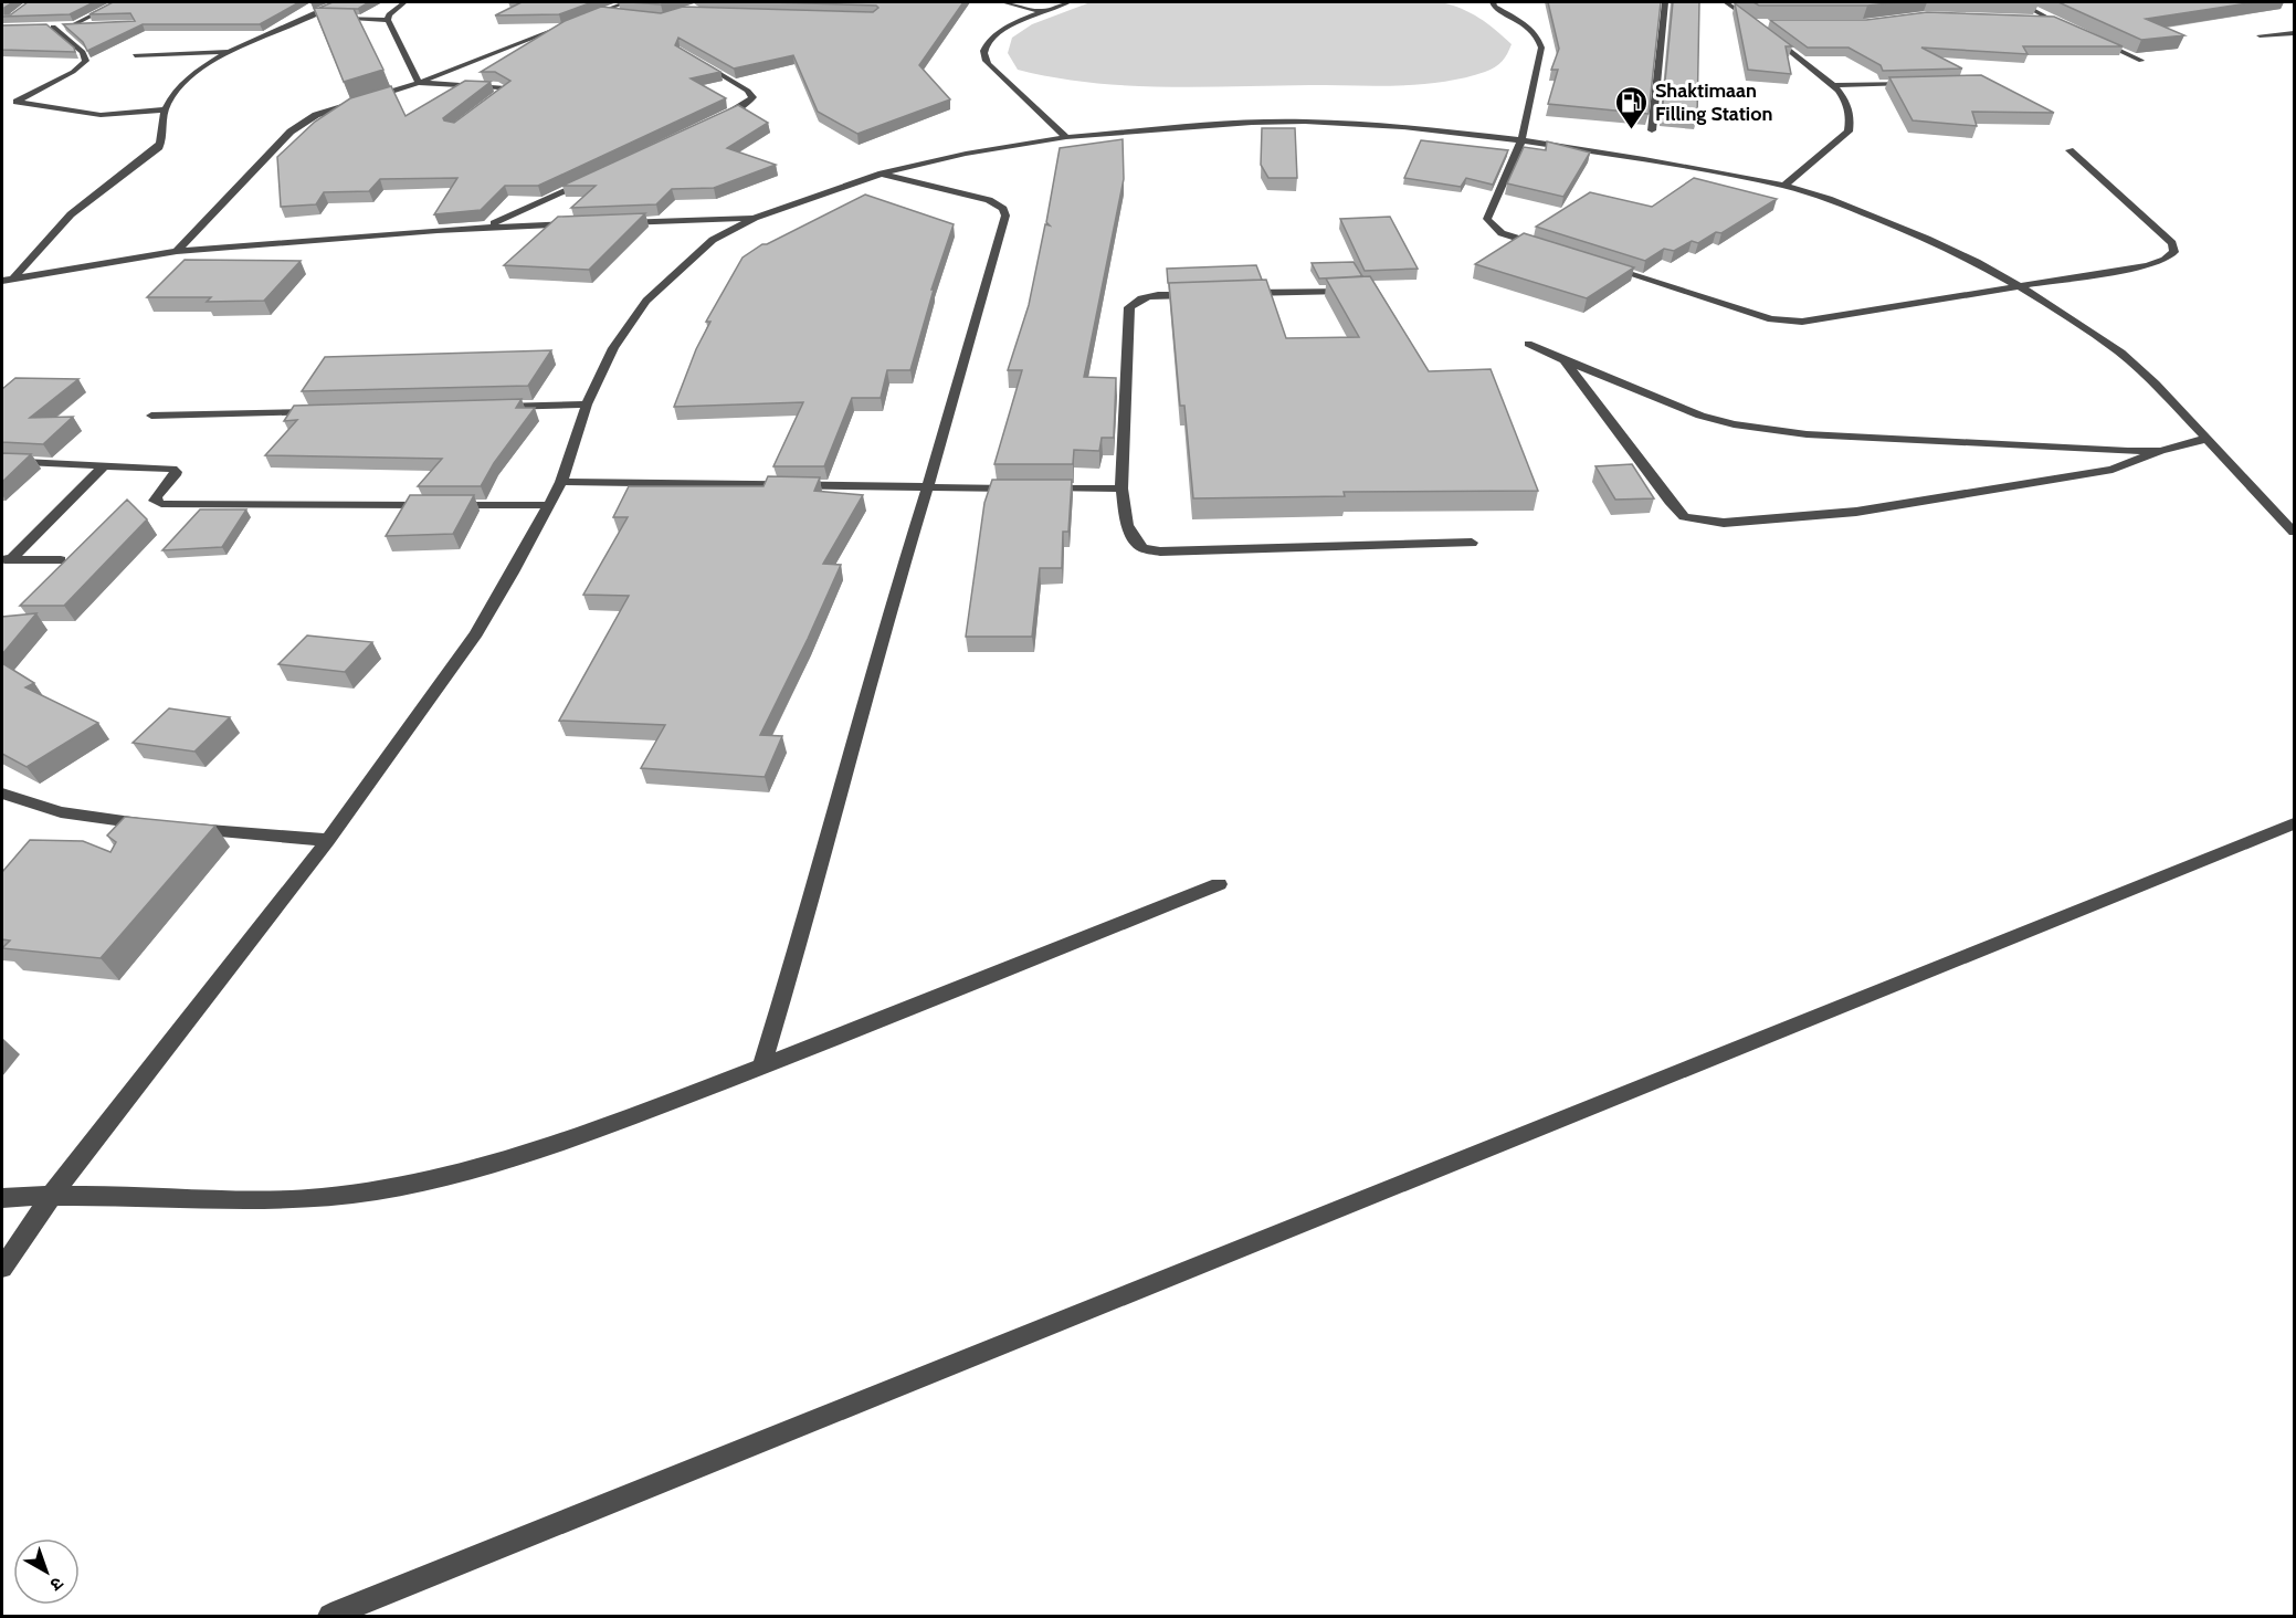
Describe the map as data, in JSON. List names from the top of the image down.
{
  "places": {
    "fuel station": ["Shaktimaan Filling Station"]
  },
  "north": "bottom right"
}
